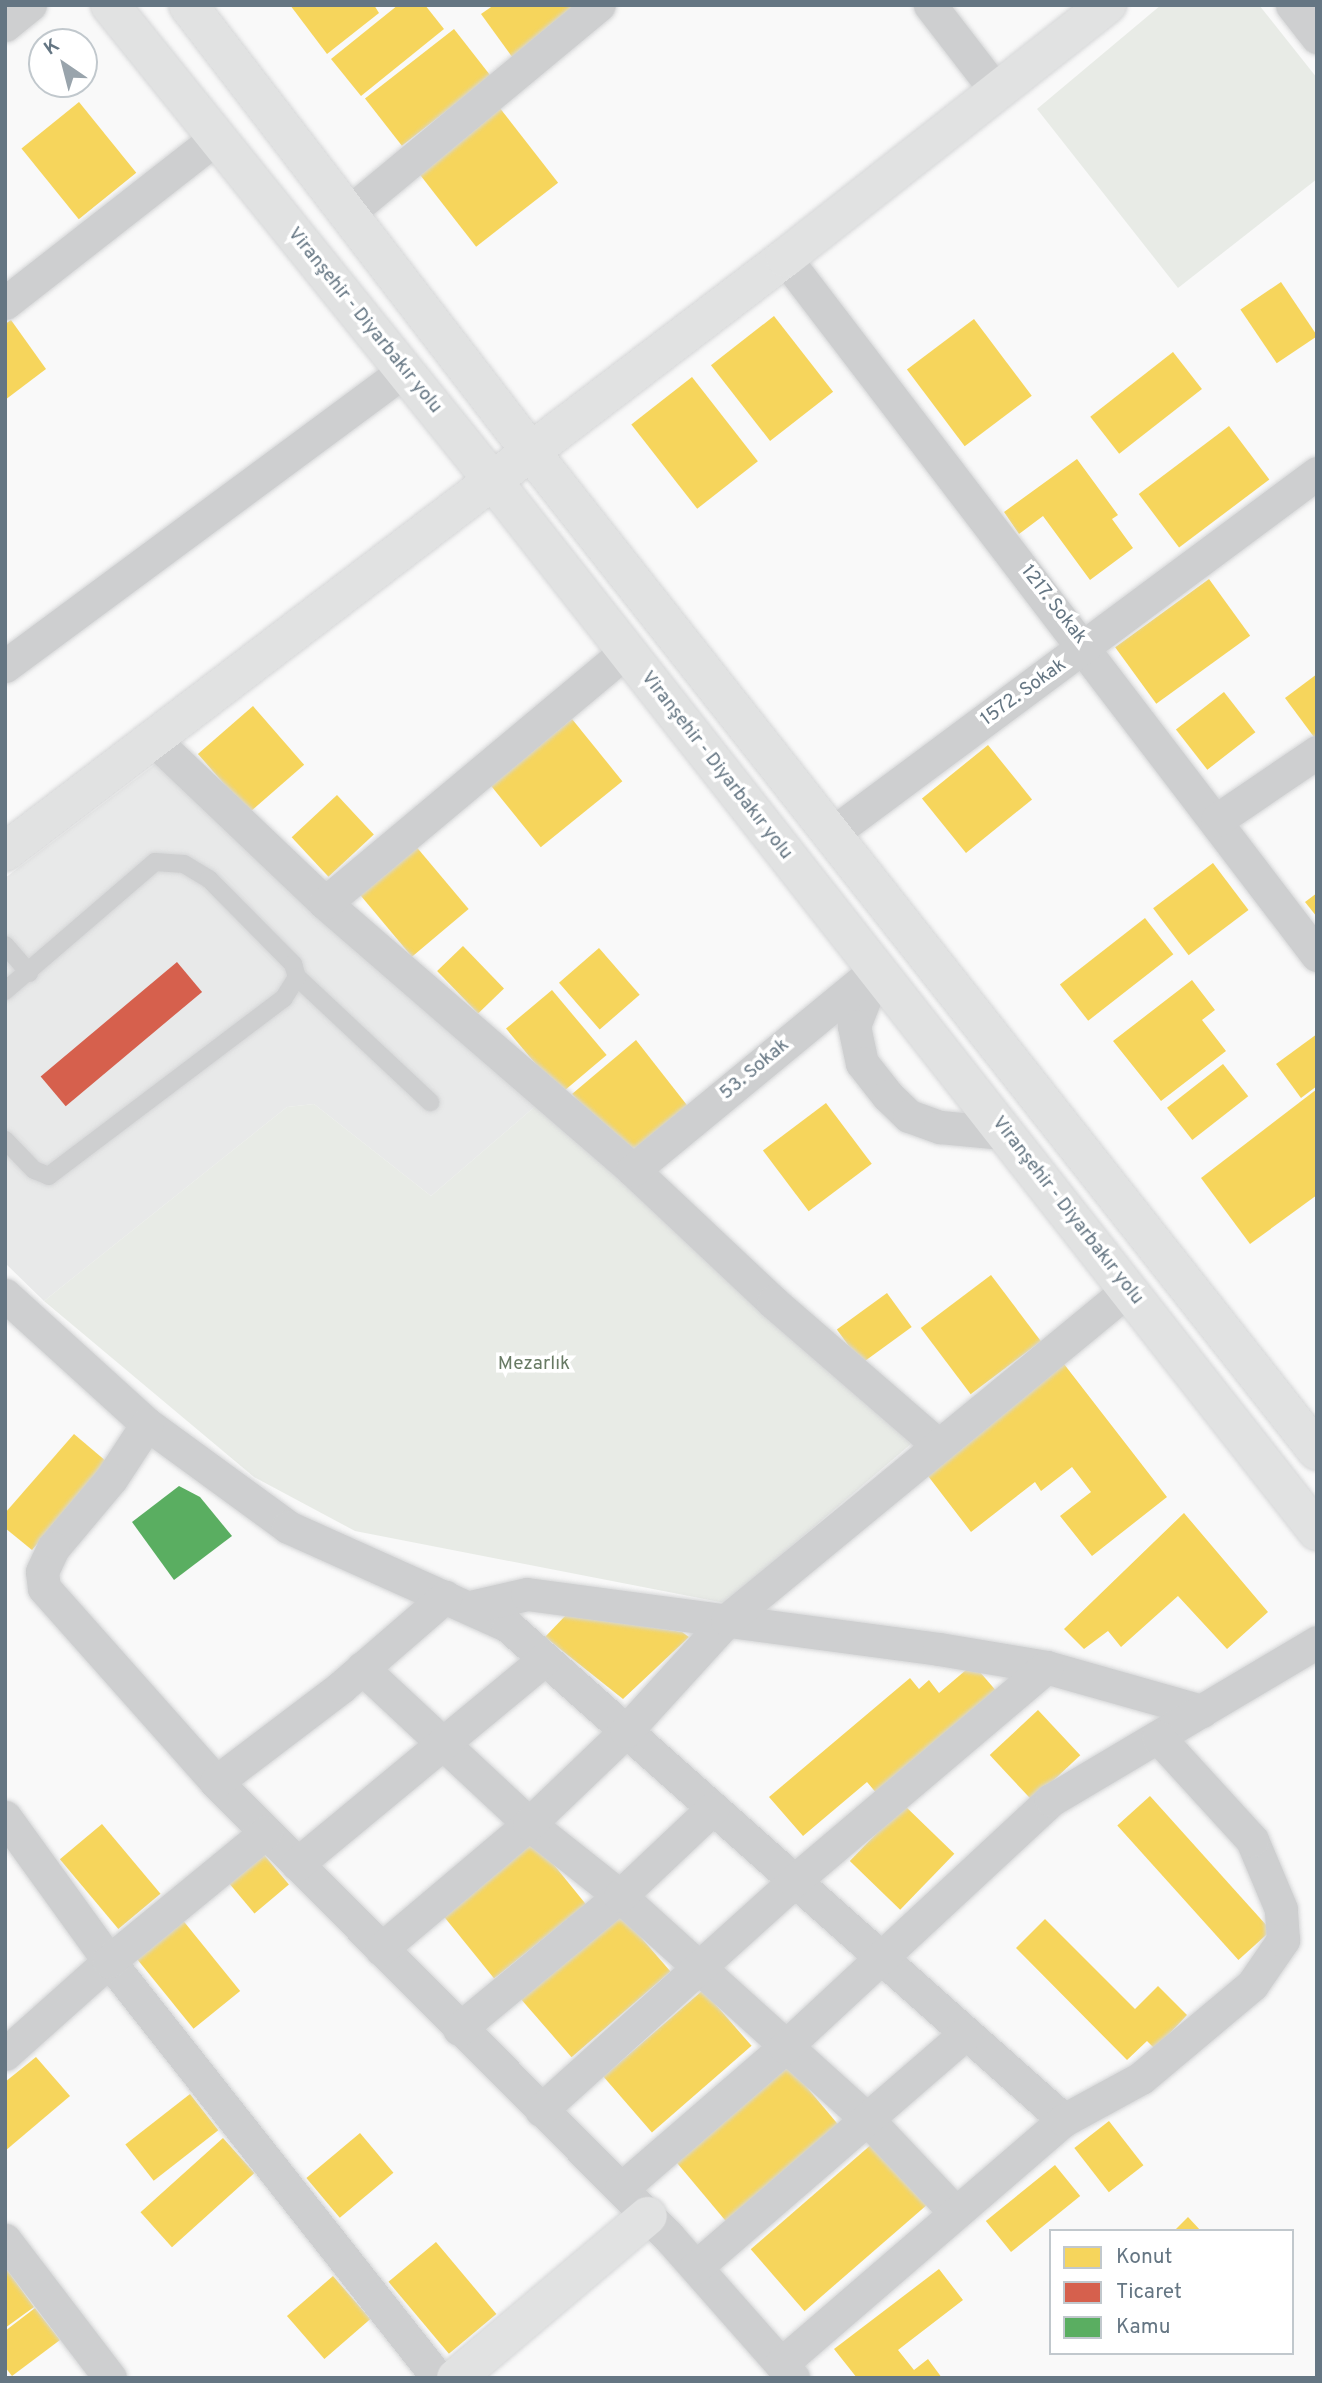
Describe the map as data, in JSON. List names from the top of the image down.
{
  "streets": {
    "main road": ["Viranşehir - Diyarbakır yolu"],
    "street": ["1217. Sokak", "1572. Sokak", "53. Sokak"]
  },
  "crossings": [
    ["Viranşehir - Diyarbakır yolu", "53. Sokak"],
    ["1217. Sokak", "1572. Sokak"]
  ],
  "parks": ["Mezarlık"],
  "legend": ["Konut", "Ticaret", "Kamu"],
  "north": "top left"
}
